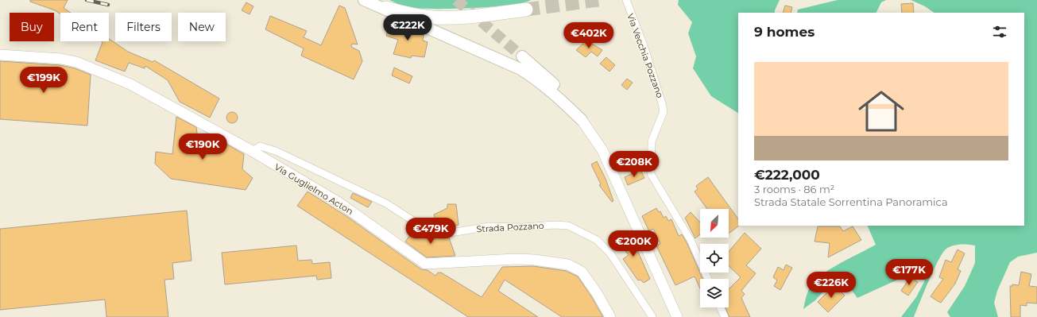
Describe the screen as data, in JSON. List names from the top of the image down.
{
  "streets": {
    "street": ["Via Vecchia Pozzano", "Via Guglielmo Acton", "Strada Pozzano"]
  },
  "crossings": [
    ["Via Guglielmo Acton", "Strada Pozzano"]
  ],
  "north": "bottom left",
  "page": {
    "chip": [
      "Buy",
      "Rent",
      "Filters",
      "New"
    ],
    "heading": "9 homes",
    "price": [
      "€222K",
      "€402K",
      "€199K",
      "€190K",
      "€208K",
      "€479K",
      "€200K",
      "€177K",
      "€226K"
    ],
    "list": [
      {
        "name": "€222,000",
        "note": "3 rooms · 86 m² · Strada Statale Sorrentina Panoramica"
      }
    ]
  }
}
